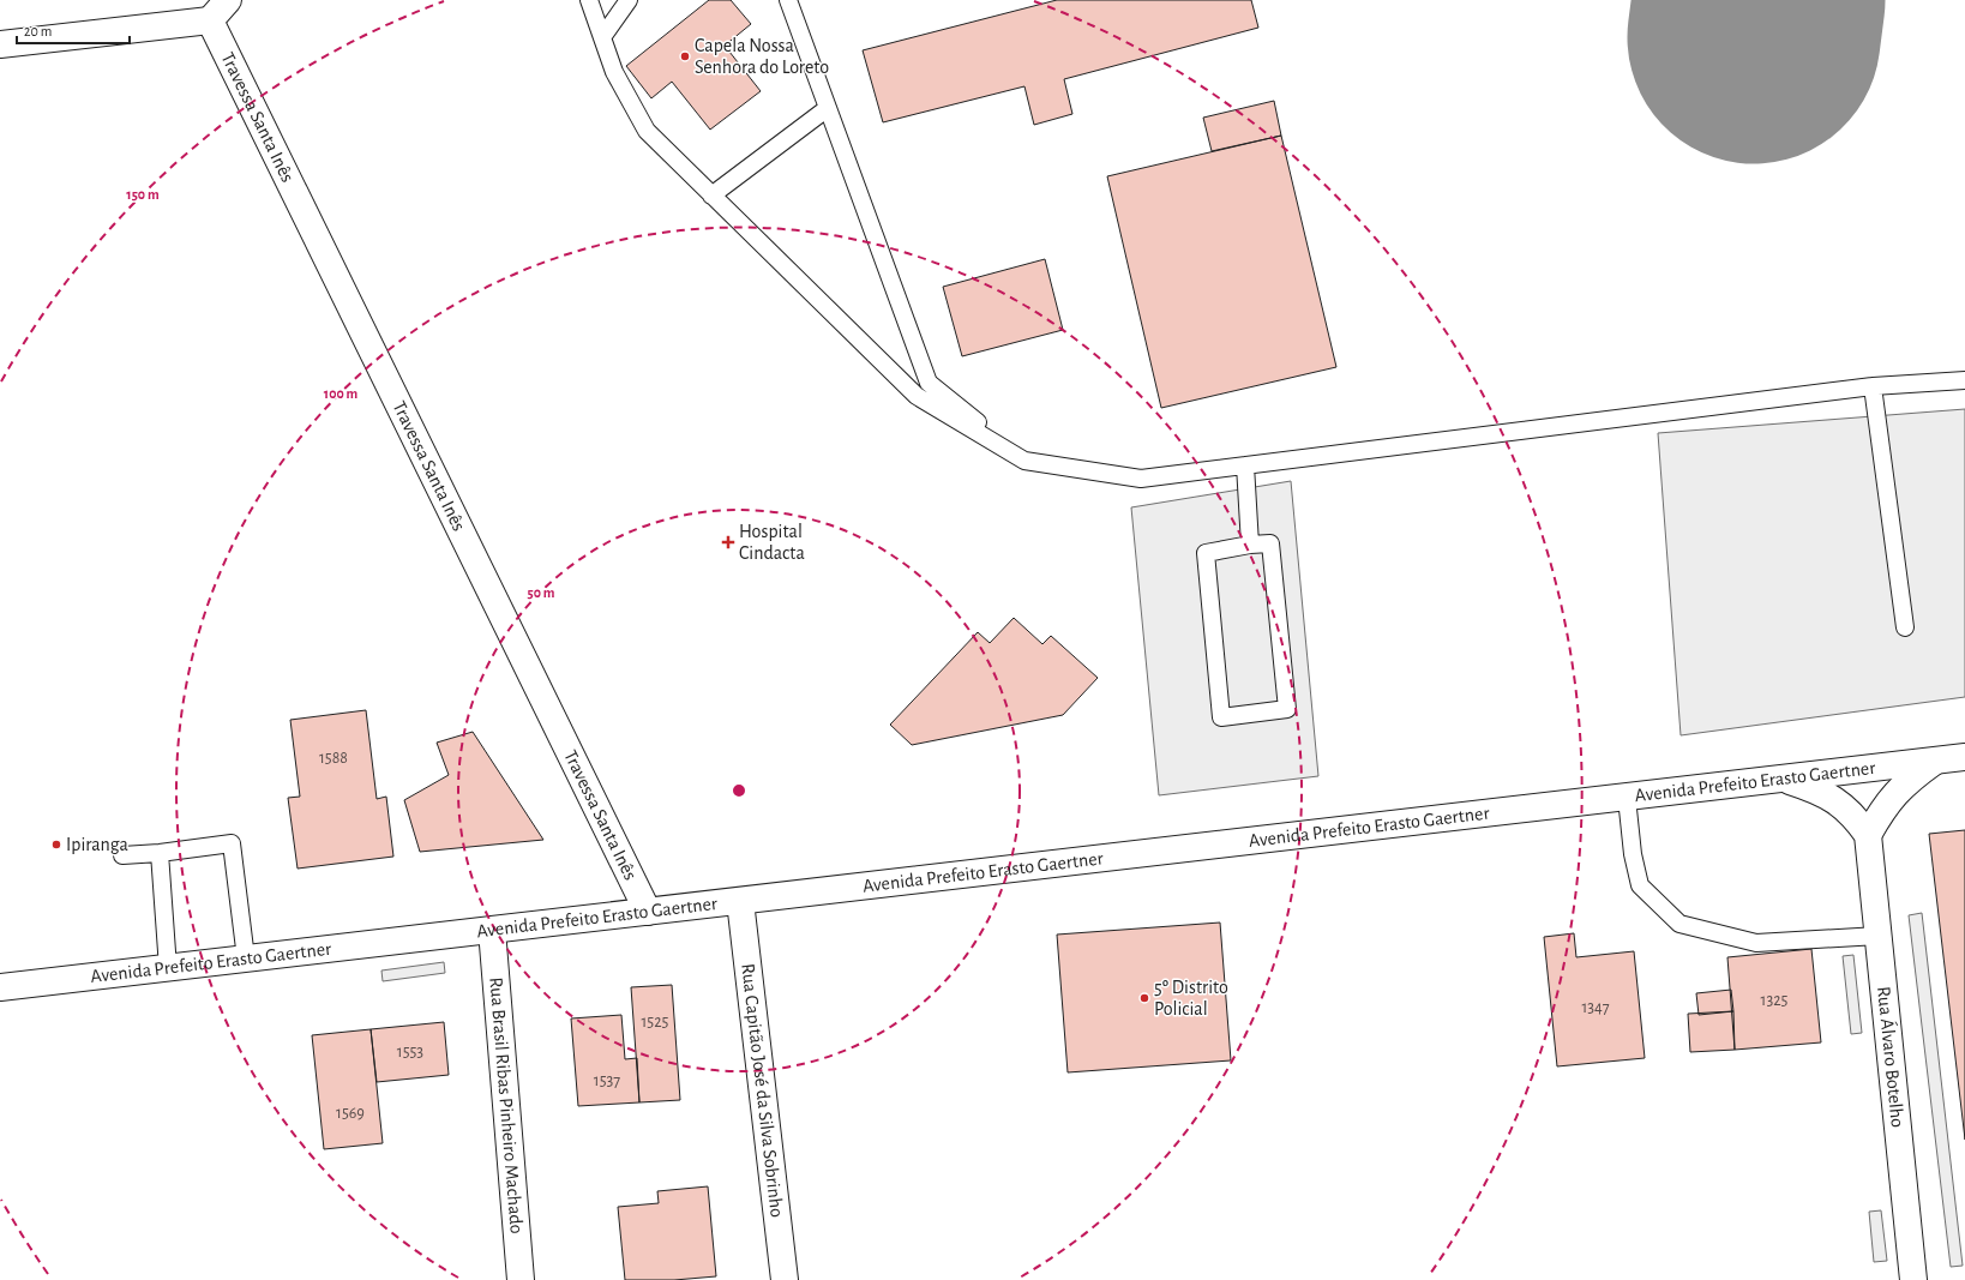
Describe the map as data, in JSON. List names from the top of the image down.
{
  "streets": {
    "main road": [
      "Travessa Santa Inês",
      "Avenida Prefeito Erasto Gaertner",
      "Rua Álvaro Botelho",
      "Rua Capitão José da Silva Sobrinho",
      "Rua Brasil Ribas Pinheiro Machado"
    ]
  },
  "crossings": [
    ["Travessa Santa Inês", "Avenida Prefeito Erasto Gaertner"],
    ["Avenida Prefeito Erasto Gaertner", "Rua Álvaro Botelho"],
    ["Avenida Prefeito Erasto Gaertner", "Rua Capitão José da Silva Sobrinho"],
    ["Avenida Prefeito Erasto Gaertner", "Rua Brasil Ribas Pinheiro Machado"]
  ],
  "places": {
    "other": ["Capela Nossa Senhora do Loreto", "Ipiranga", "5º Distrito Policial"],
    "health": ["Hospital Cindacta"]
  },
  "house_numbers": [
    "1588",
    "1325",
    "1347",
    "1525",
    "1553",
    "1537",
    "1569"
  ],
  "scale_bar": "20 m",
  "rings": ["150 m", "100 m", "50 m"]
}
